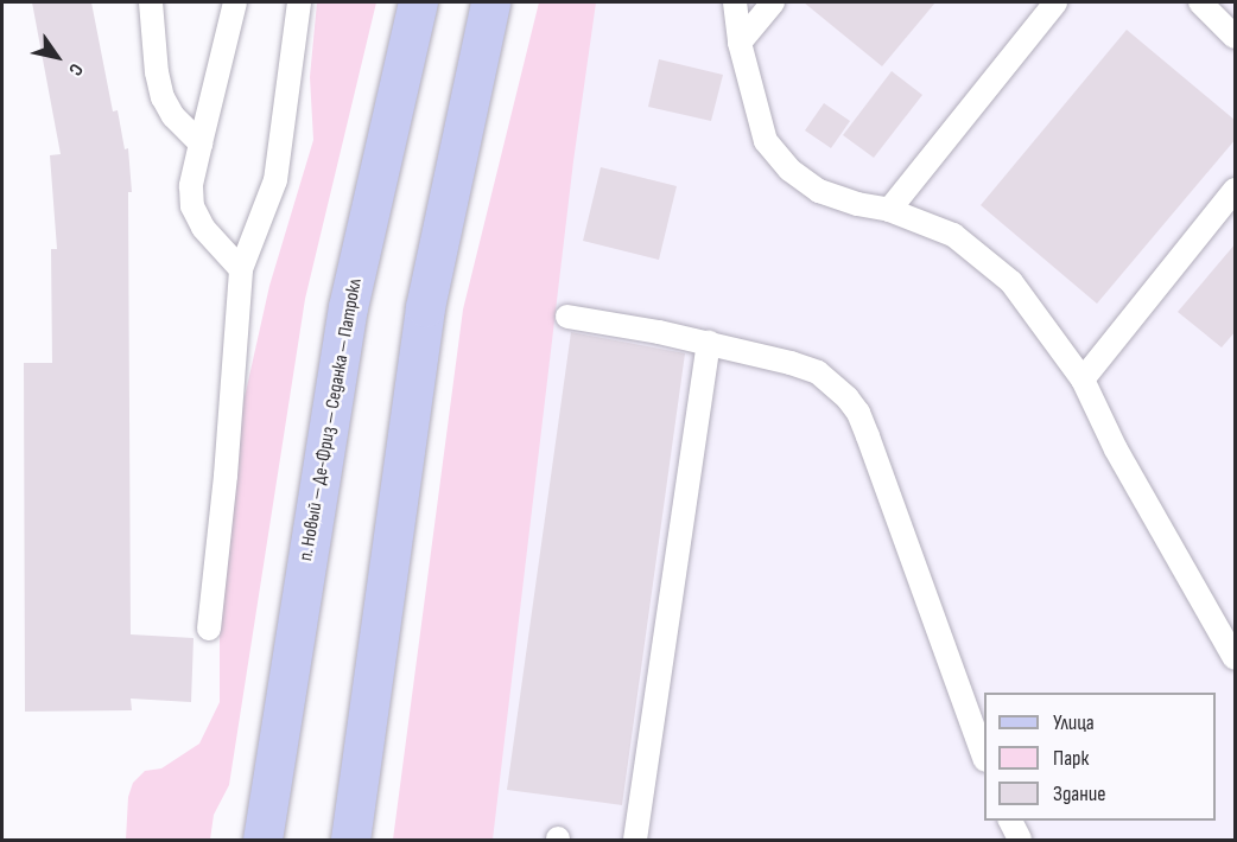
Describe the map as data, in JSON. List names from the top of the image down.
{
  "streets": {
    "main road": ["п. Новый — Де-Фриз — Седанка — Патрокл"]
  },
  "legend": ["Улица", "Парк", "Здание"],
  "north": "bottom right"
}
